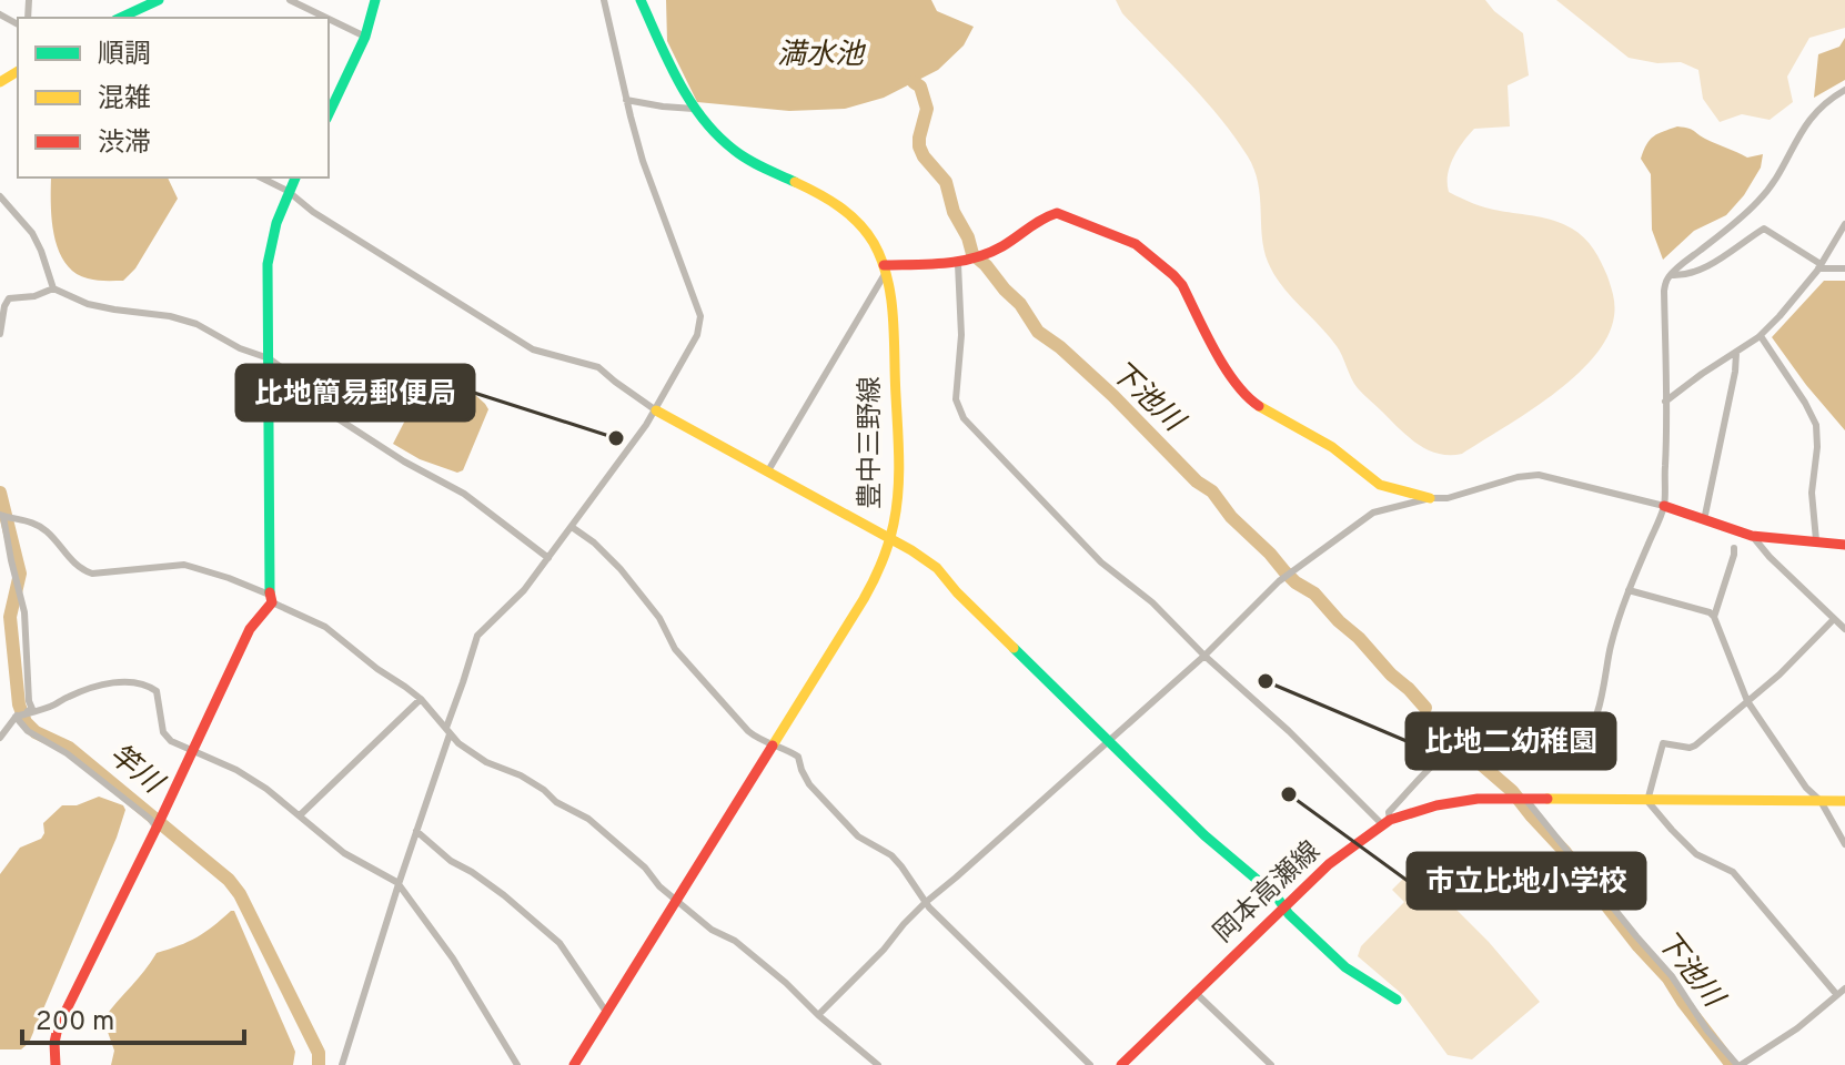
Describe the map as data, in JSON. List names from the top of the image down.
{
  "streets": {
    "street": ["豊中三野線", "岡本高瀬線"]
  },
  "water": ["満水池", "下池川", "竿川"],
  "places": ["比地簡易郵便局", "比地二幼稚園", "市立比地小学校"],
  "legend": ["順調", "混雑", "渋滞"],
  "scale_bar": "200 m"
}
